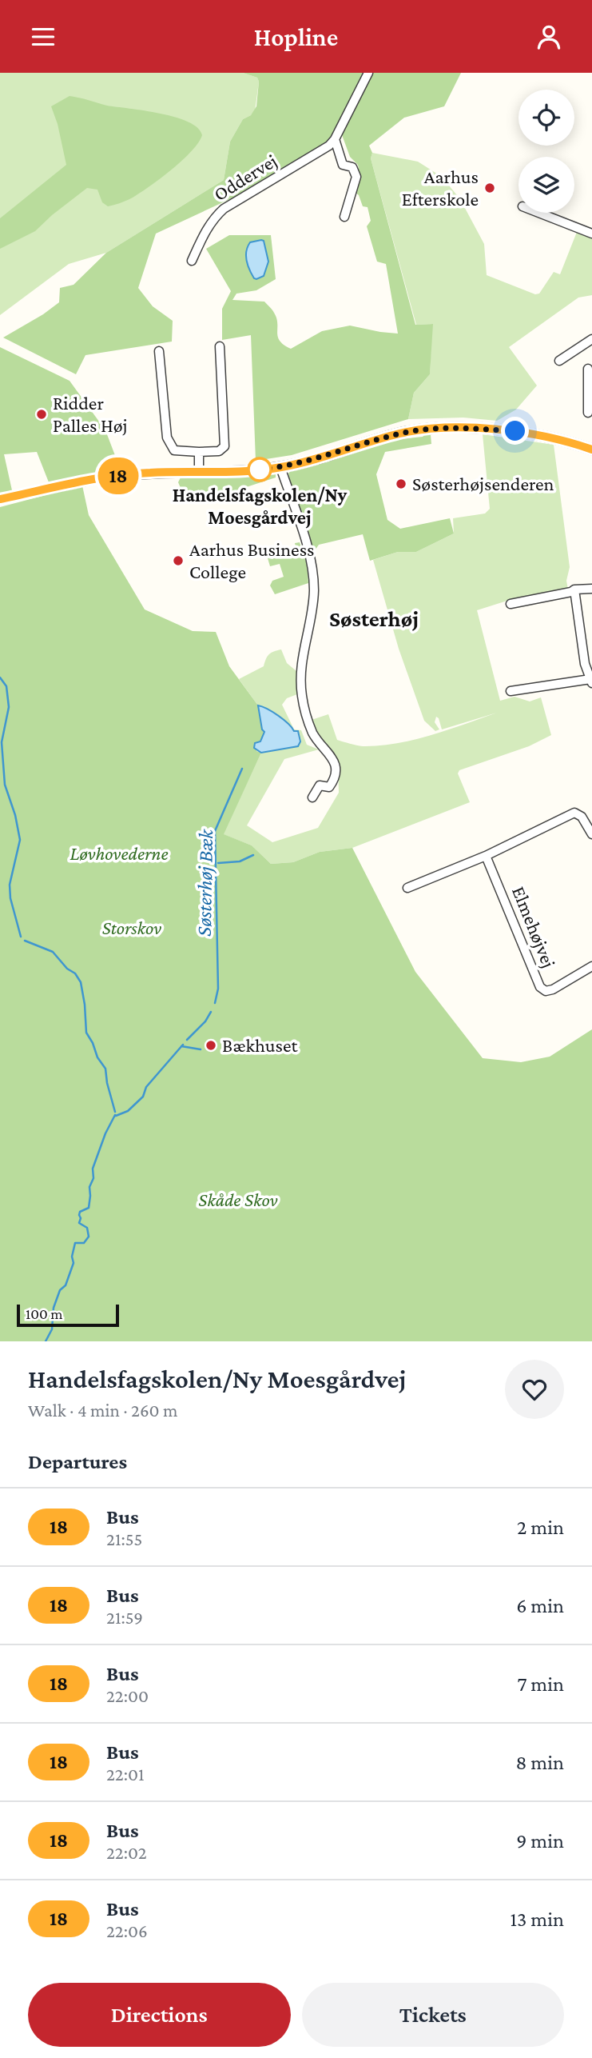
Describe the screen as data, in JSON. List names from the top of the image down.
{
  "streets": {
    "street": ["Oddervej", "Elmehøjvej"]
  },
  "districts": ["Søsterhøj"],
  "water": ["Søsterhøj Bæk"],
  "parks": ["Løvhovederne", "Storskov", "Skåde Skov"],
  "places": [
    "Aarhus Efterskole",
    "Ridder Palles Høj",
    "Handelsfagskolen/Ny Moesgårdvej",
    "Søsterhøjsenderen",
    "Aarhus Business College",
    "Bækhuset"
  ],
  "lines": ["bus line 18"],
  "scale_bar": "100 m",
  "page": {
    "header": "Hopline",
    "on_map": "18",
    "scale": "100 m",
    "heading": [
      ["Handelsfagskolen/Ny Moesgårdvej", "Walk · 4 min · 260 m"],
      "Departures"
    ],
    "list": [
      {
        "mark": "18",
        "name": "Bus",
        "note": "21:55",
        "value": "2 min"
      },
      {
        "mark": "18",
        "name": "Bus",
        "note": "21:59",
        "value": "6 min"
      },
      {
        "mark": "18",
        "name": "Bus",
        "note": "22:00",
        "value": "7 min"
      },
      {
        "mark": "18",
        "name": "Bus",
        "note": "22:01",
        "value": "8 min"
      },
      {
        "mark": "18",
        "name": "Bus",
        "note": "22:02",
        "value": "9 min"
      },
      {
        "mark": "18",
        "name": "Bus",
        "note": "22:06",
        "value": "13 min"
      }
    ],
    "buttons": ["Directions", "Tickets"]
  }
}
